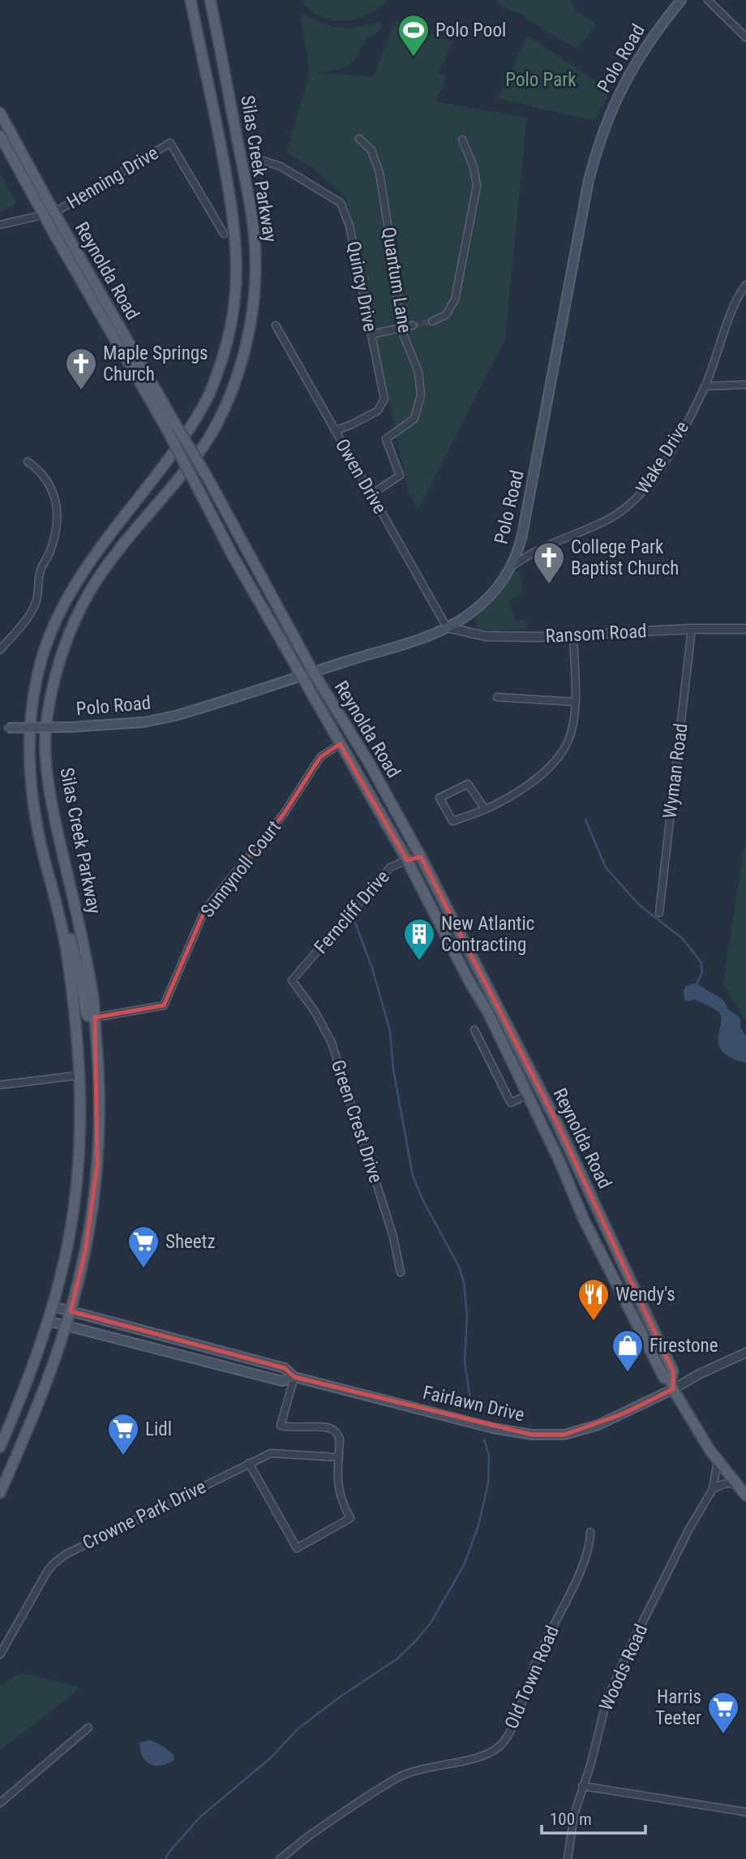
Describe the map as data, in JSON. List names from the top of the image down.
{
  "streets": {
    "main road": [
      "Polo Road",
      "Silas Creek Parkway",
      "Reynolda Road",
      "Fairlawn Drive"
    ],
    "street": [
      "Henning Drive",
      "Quantum Lane",
      "Quincy Drive",
      "Wake Drive",
      "Owen Drive",
      "Ransom Road",
      "Wyman Road",
      "Sunnynoll Court",
      "Ferncliff Drive",
      "Green Crest Drive",
      "Crowne Park Drive",
      "Woods Road",
      "Old Town Road"
    ]
  },
  "crossings": [
    ["Polo Road", "Reynolda Road"],
    ["Polo Road", "Wake Drive"],
    ["Polo Road", "Owen Drive"],
    ["Polo Road", "Ransom Road"],
    ["Silas Creek Parkway", "Sunnynoll Court"],
    ["Silas Creek Parkway", "Fairlawn Drive"],
    ["Henning Drive", "Reynolda Road"],
    ["Reynolda Road", "Sunnynoll Court"],
    ["Reynolda Road", "Ferncliff Drive"],
    ["Reynolda Road", "Fairlawn Drive"],
    ["Reynolda Road", "Woods Road"],
    ["Quantum Lane", "Owen Drive"],
    ["Quincy Drive", "Owen Drive"],
    ["Owen Drive", "Ransom Road"],
    ["Ransom Road", "Wyman Road"],
    ["Ferncliff Drive", "Green Crest Drive"]
  ],
  "parks": ["Polo Park"],
  "places": {
    "sports": ["Polo Pool"],
    "church": ["Maple Springs Church", "College Park Baptist Church"],
    "building": ["New Atlantic Contracting"],
    "supermarket": ["Sheetz", "Lidl", "Harris Teeter"],
    "restaurant": ["Wendy's"],
    "shop": ["Firestone"]
  },
  "scale_bar": "100 m"
}
